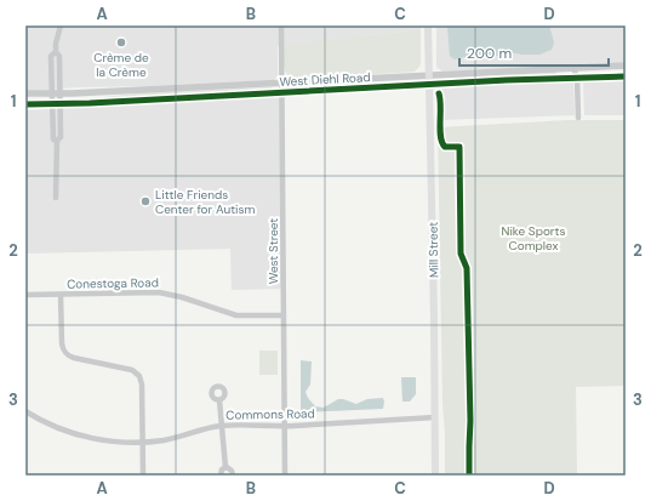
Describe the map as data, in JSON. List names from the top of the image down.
{
  "streets": {
    "main road": ["Mill Street"],
    "street": [
      "West Diehl Road",
      "West Street",
      "Conestoga Road",
      "Commons Road"
    ]
  },
  "crossings": [
    ["West Diehl Road", "Mill Street"],
    ["West Diehl Road", "West Street"],
    ["Mill Street", "Commons Road"],
    ["West Street", "Conestoga Road"],
    ["West Street", "Commons Road"]
  ],
  "parks": ["Nike Sports Complex"],
  "places": ["Crème de la Crème", "Little Friends Center for Autism"],
  "scale_bar": "200 m",
  "grid": {
    "columns": [
      "A",
      "B",
      "C",
      "D"
    ],
    "rows": ["1", "2", "3"]
  }
}
